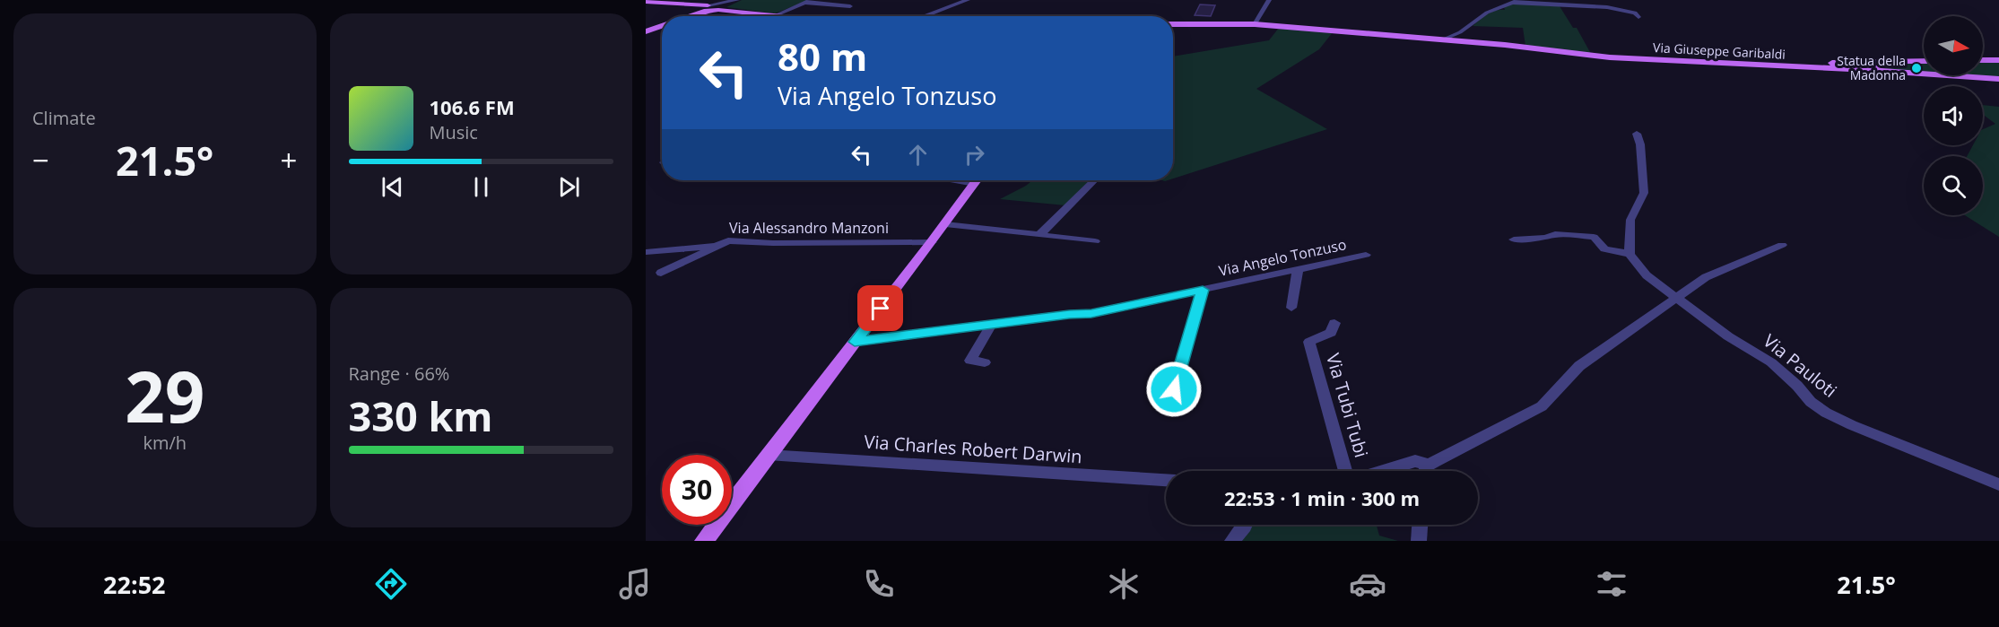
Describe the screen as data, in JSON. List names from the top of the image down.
{
  "streets": {
    "main road": ["Via Giuseppe Garibaldi"],
    "street": [
      "Via Alessandro Manzoni",
      "Via Angelo Tonzuso",
      "Via Pauloti",
      "Via Tubi Tubi",
      "Via Charles Robert Darwin"
    ]
  },
  "places": ["Statua della Madonna"],
  "north": "right",
  "page": {
    "tile": [
      "Climate",
      ["29", "km/h"],
      ["Range · 66%", "330 km"]
    ],
    "turn": ["80 m", "Via Angelo Tonzuso"],
    "song": ["106.6 FM", "Music"],
    "heat": ["−", "21.5°", "+"],
    "limit": "30",
    "trip": "22:53 · 1 min · 300 m",
    "tabs": ["22:52", "21.5°"]
  }
}
